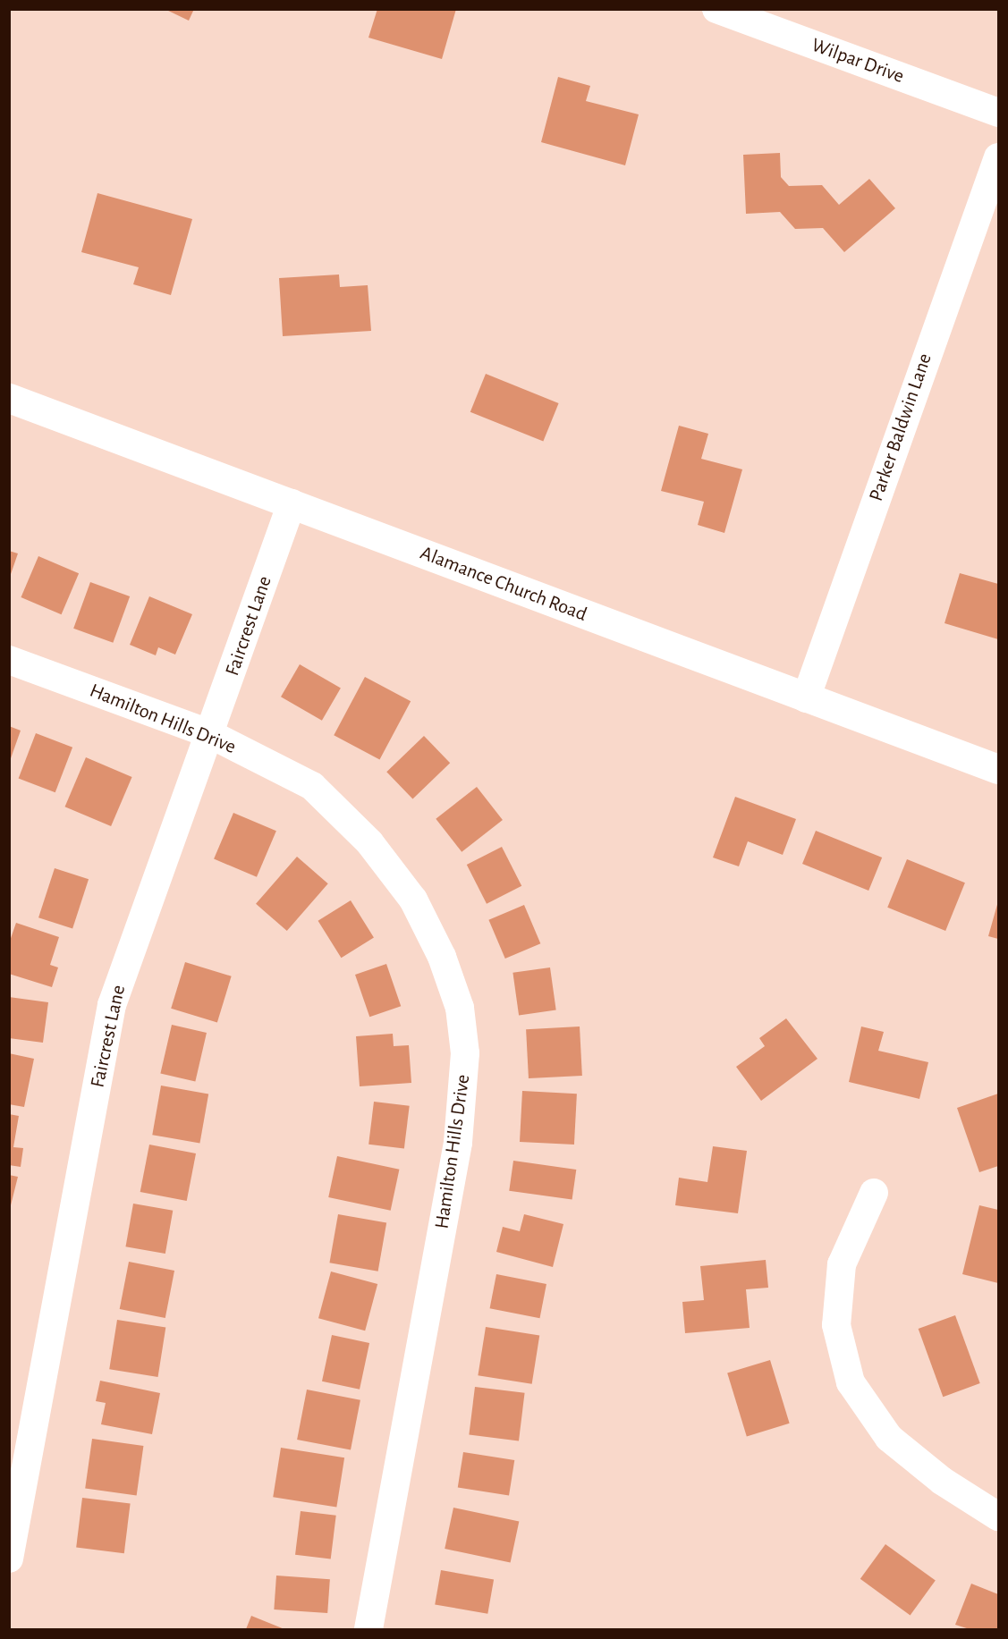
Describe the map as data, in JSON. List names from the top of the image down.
{
  "streets": {
    "main road": ["Alamance Church Road"],
    "street": [
      "Wilpar Drive",
      "Parker Baldwin Lane",
      "Faircrest Lane",
      "Hamilton Hills Drive"
    ]
  },
  "crossings": [
    ["Parker Baldwin Lane", "Alamance Church Road"],
    ["Alamance Church Road", "Faircrest Lane"],
    ["Faircrest Lane", "Hamilton Hills Drive"]
  ]
}
